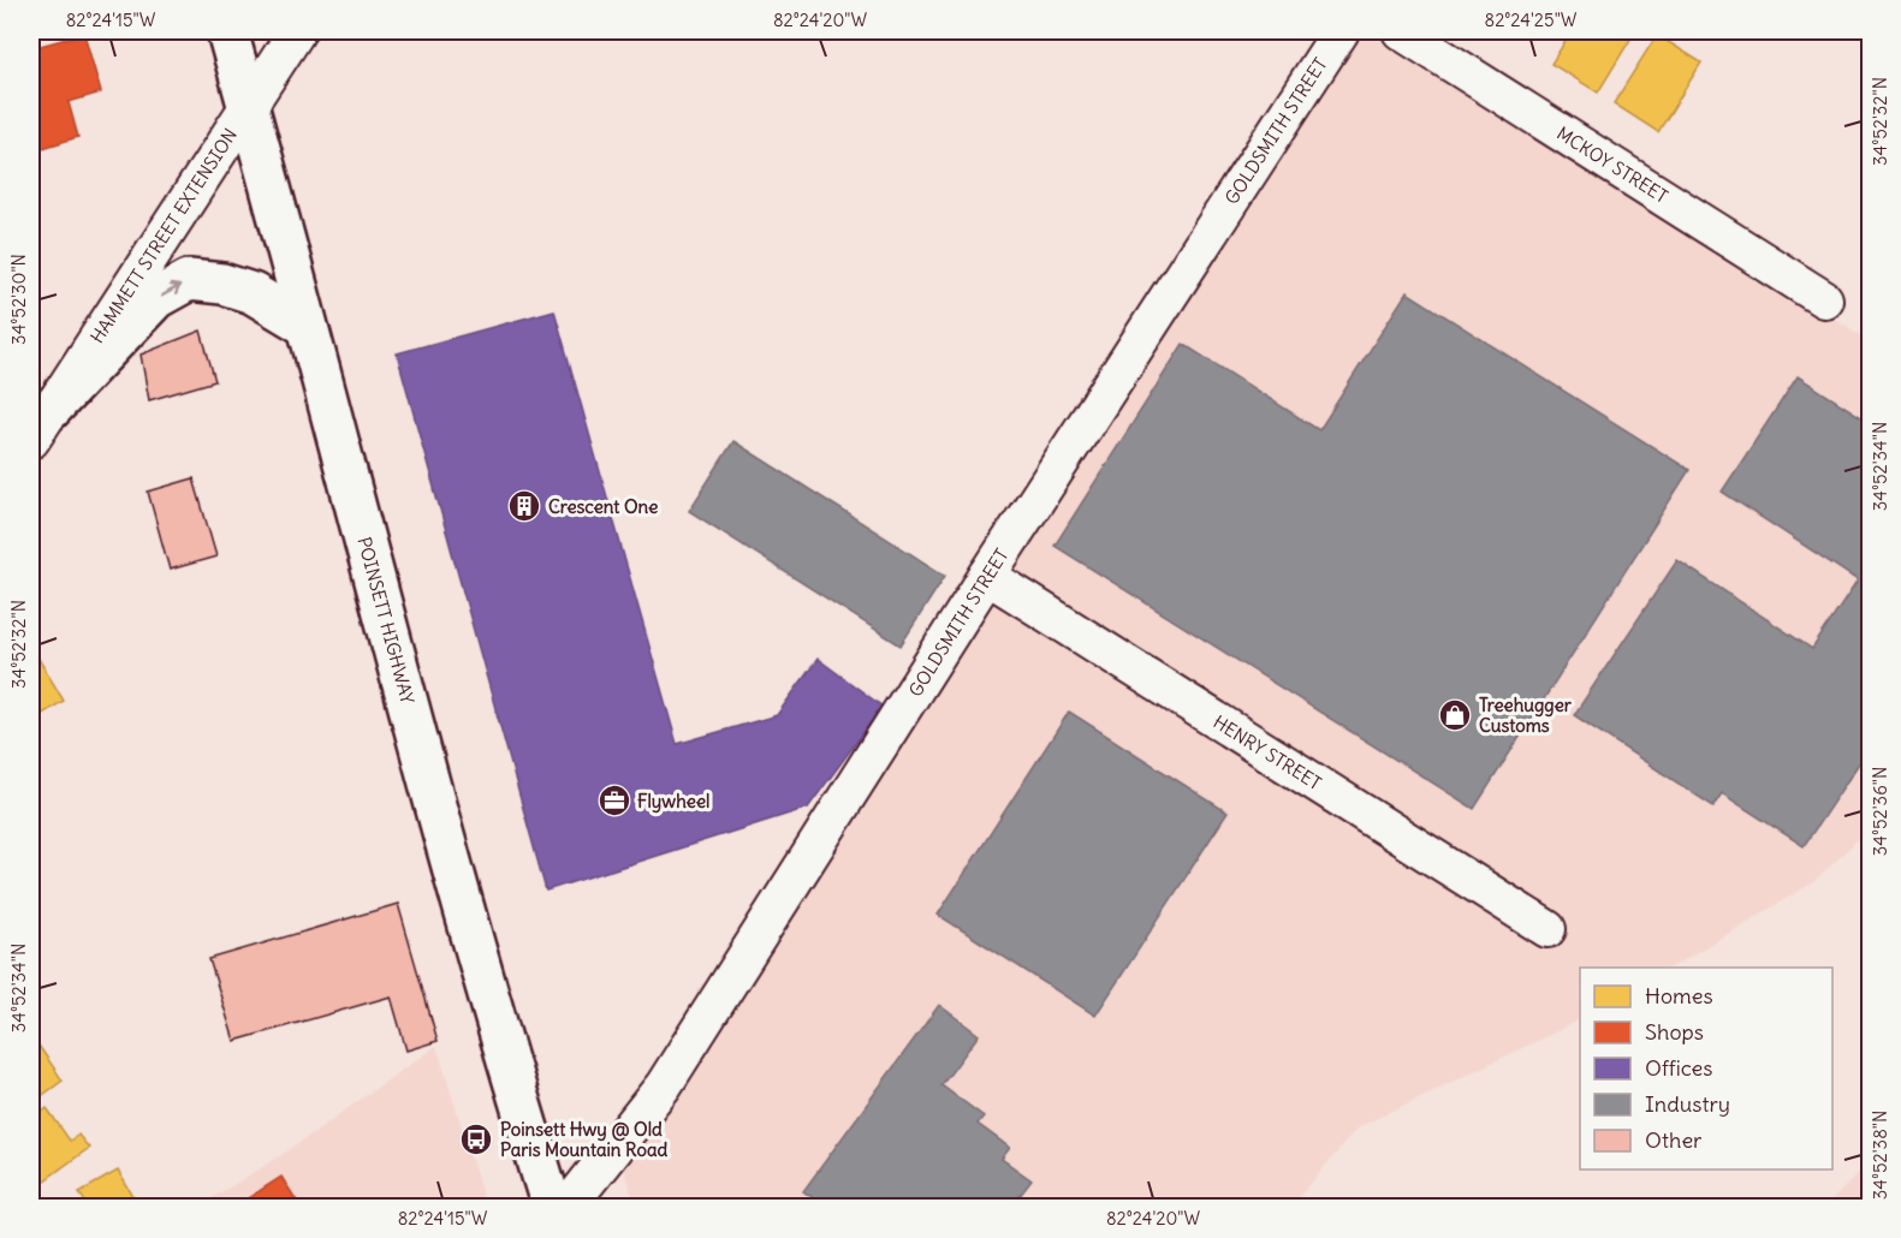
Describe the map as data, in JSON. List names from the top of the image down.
{
  "streets": {
    "highway": ["POINSETT HIGHWAY"],
    "street": [
      "GOLDSMITH STREET",
      "MCKOY STREET",
      "HAMMETT STREET EXTENSION",
      "HENRY STREET"
    ]
  },
  "crossings": [
    ["GOLDSMITH STREET", "HENRY STREET"],
    ["HAMMETT STREET EXTENSION", "POINSETT HIGHWAY"]
  ],
  "places": {
    "building": ["Crescent One"],
    "shop": ["Treehugger Customs"],
    "office": ["Flywheel"],
    "bus stop": ["Poinsett Hwy @ Old Paris Mountain Road"]
  },
  "legend": [
    "Homes",
    "Shops",
    "Offices",
    "Industry",
    "Other"
  ],
  "coordinates": [
    "82°24'15\"W",
    "82°24'20\"W",
    "82°24'25\"W",
    "34°52'32\"N",
    "34°52'30\"N",
    "34°52'34\"N",
    "34°52'36\"N",
    "34°52'38\"N"
  ]
}
